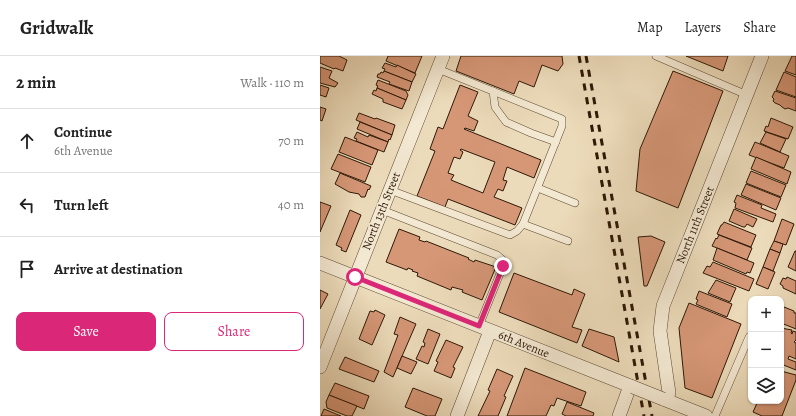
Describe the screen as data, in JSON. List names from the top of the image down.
{
  "streets": {
    "street": ["North 13th Street", "North 11th Street", "6th Avenue"]
  },
  "crossings": [
    ["North 13th Street", "6th Avenue"],
    ["North 11th Street", "6th Avenue"]
  ],
  "page": {
    "header": "Gridwalk",
    "nav": ["Map", "Layers", "Share"],
    "heading": ["2 min", "Walk · 110 m"],
    "list": [
      ["Continue", "6th Avenue", "70 m"],
      ["Turn left", "40 m"],
      "Arrive at destination"
    ],
    "map_buttons": ["+", "−"],
    "buttons": ["Save", "Share"]
  }
}
